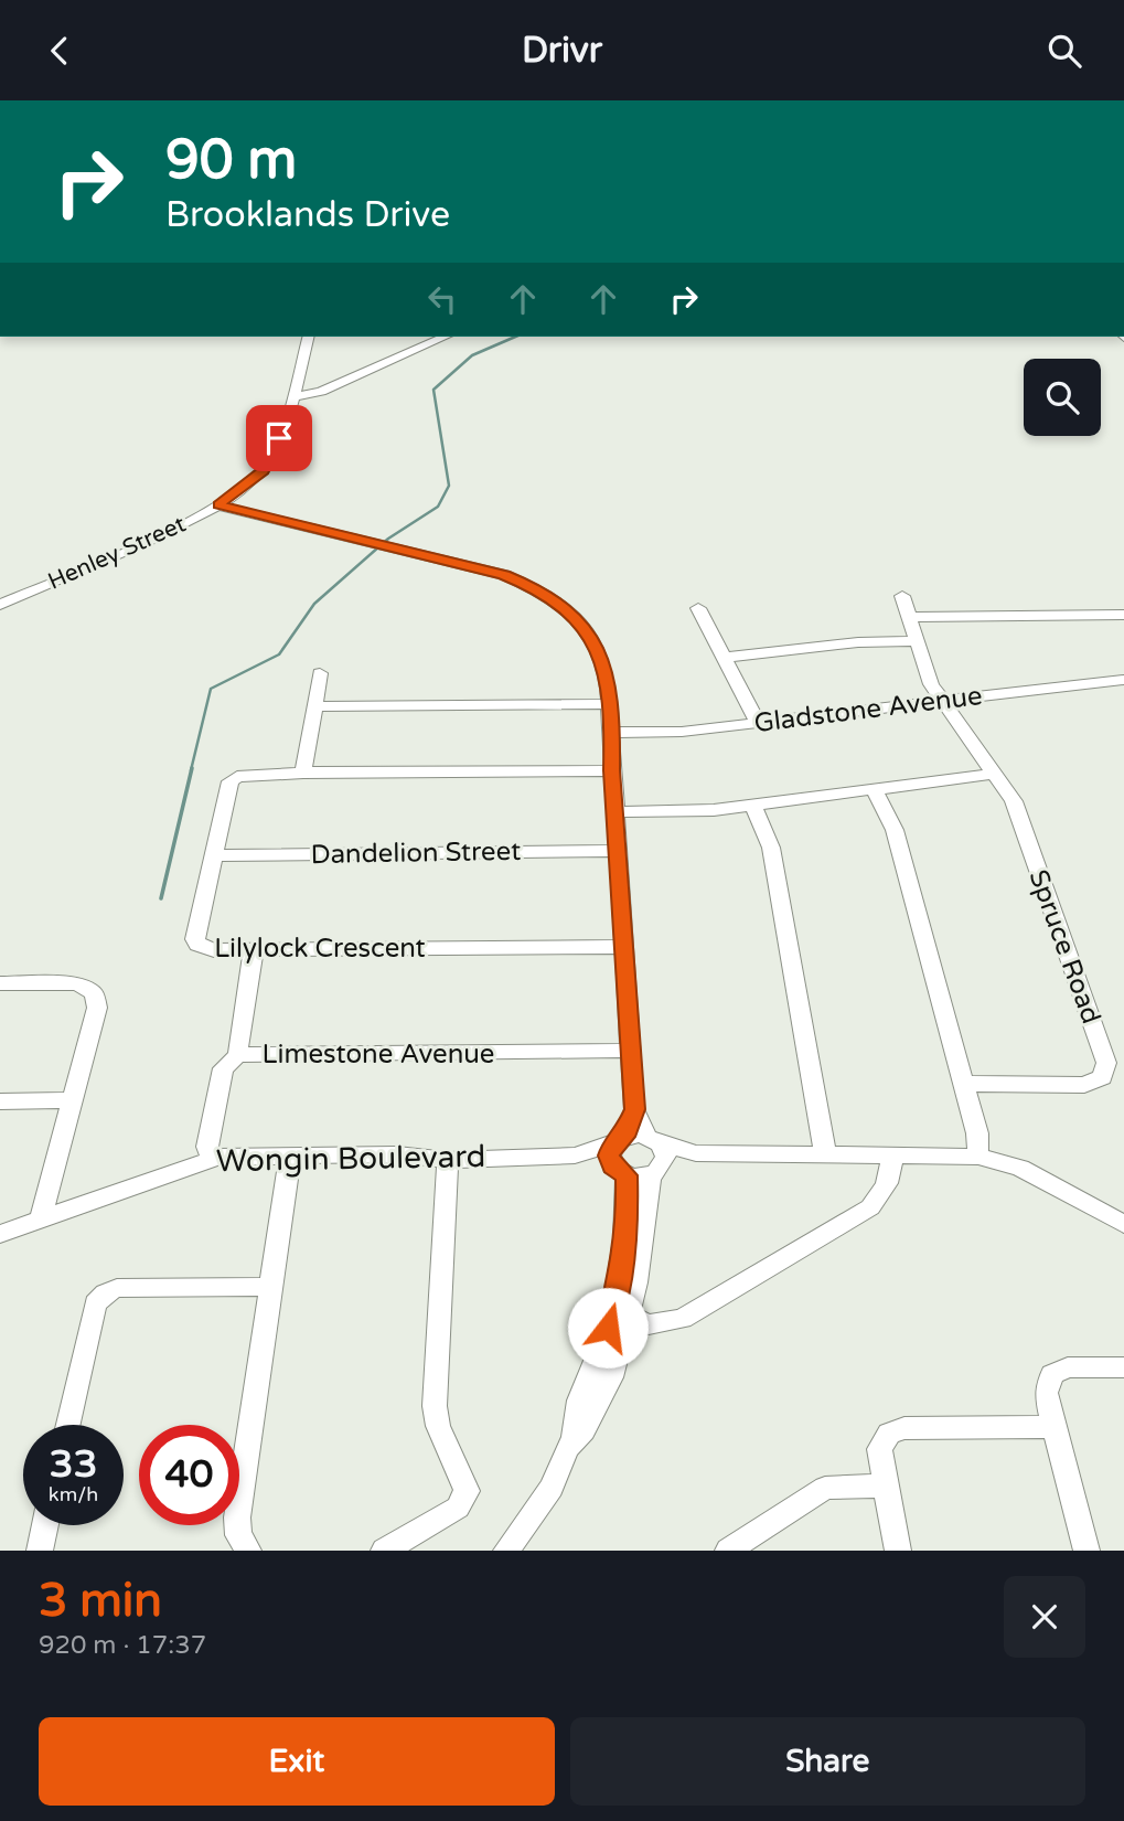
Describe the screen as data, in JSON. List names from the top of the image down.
{
  "streets": {
    "street": [
      "Henley Street",
      "Gladstone Avenue",
      "Dandelion Street",
      "Spruce Road",
      "Lilylock Crescent",
      "Limestone Avenue",
      "Wongin Boulevard"
    ]
  },
  "crossings": [
    ["Gladstone Avenue", "Spruce Road"],
    ["Dandelion Street", "Lilylock Crescent"],
    ["Limestone Avenue", "Wongin Boulevard"]
  ],
  "page": {
    "header": "Drivr",
    "turn": ["90 m", "Brooklands Drive"],
    "speed": "33 km/h",
    "limit": "40",
    "heading": ["3 min", "920 m · 17:37"],
    "buttons": ["Exit", "Share"]
  }
}
